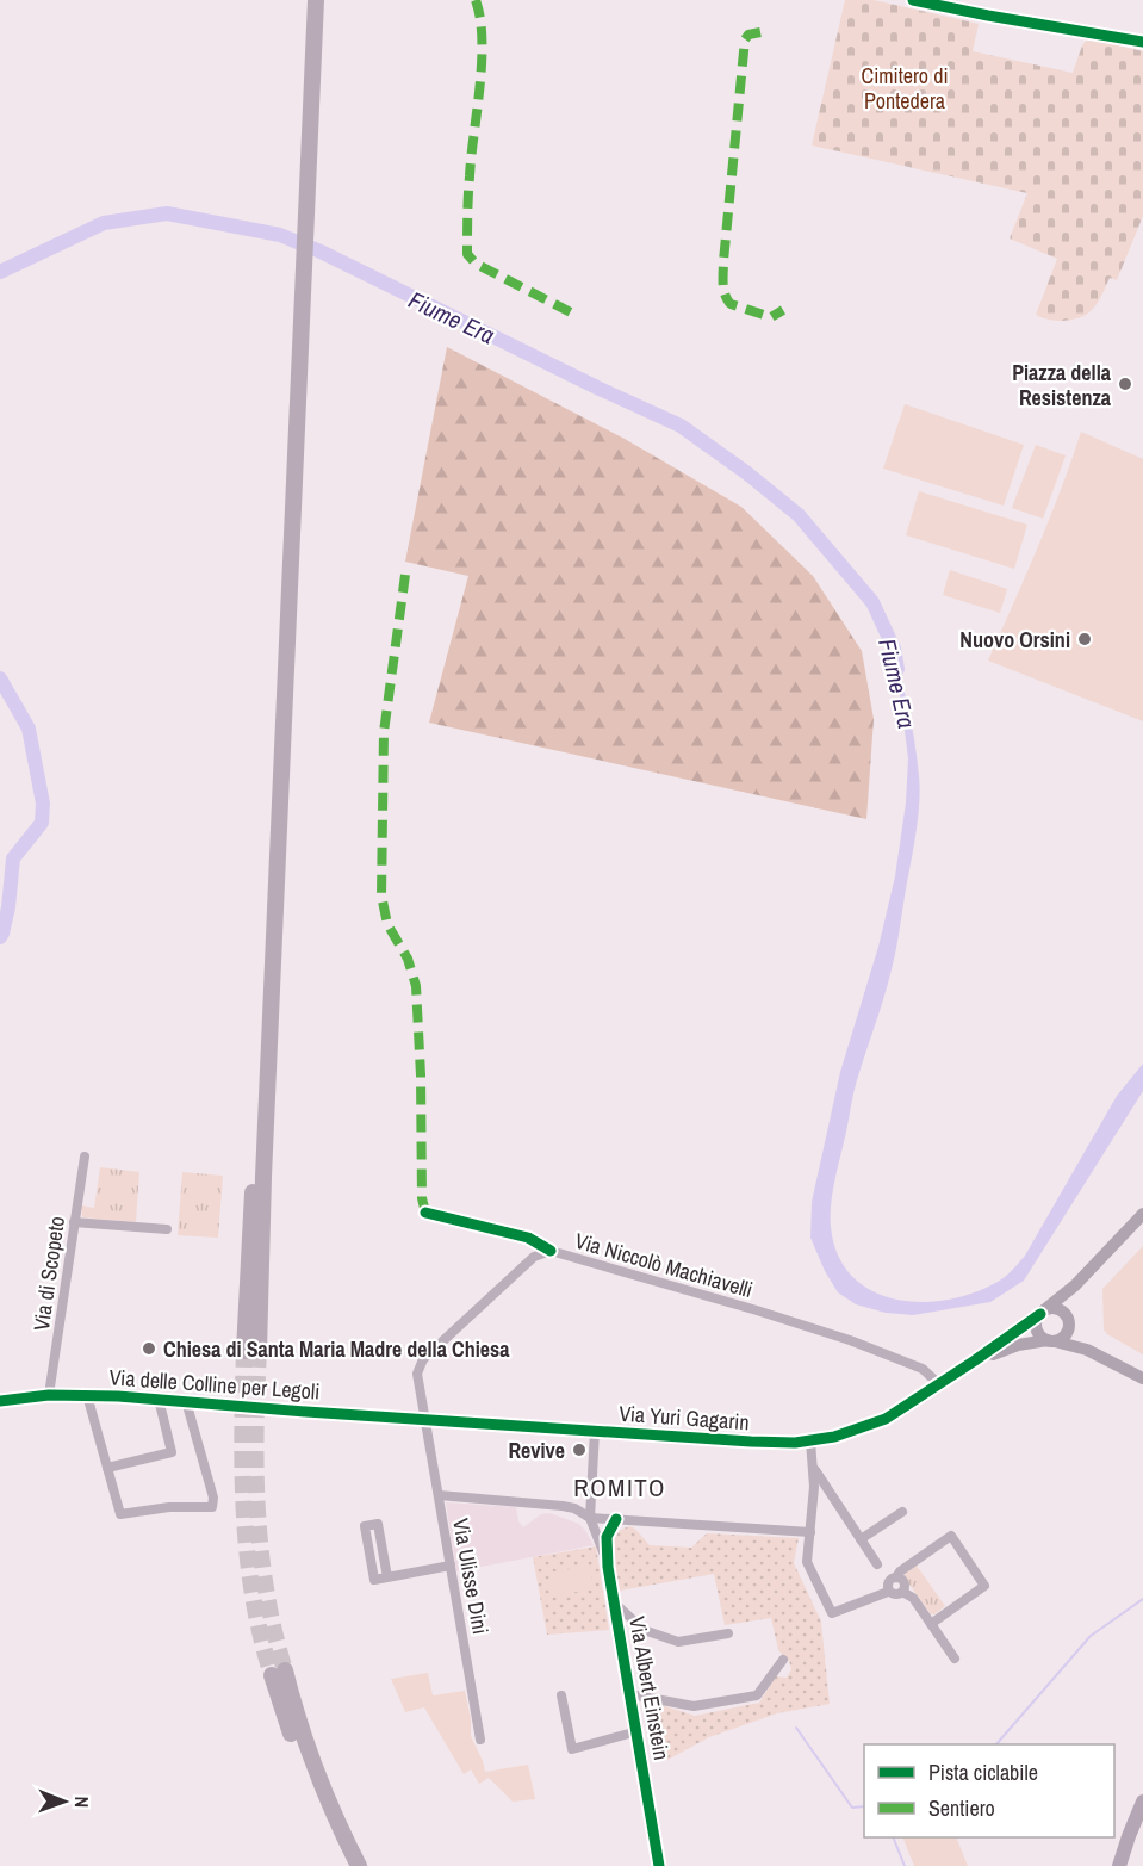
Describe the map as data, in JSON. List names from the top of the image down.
{
  "streets": {
    "street": [
      "Via Niccolò Machiavelli",
      "Via di Scopeto",
      "Via delle Colline per Legoli",
      "Via Yuri Gagarin",
      "Via Ulisse Dini",
      "Via Albert Einstein"
    ]
  },
  "crossings": [
    ["Via Niccolò Machiavelli", "Via delle Colline per Legoli"],
    ["Via Niccolò Machiavelli", "Via Yuri Gagarin"],
    ["Via Niccolò Machiavelli", "Via Ulisse Dini"],
    ["Via di Scopeto", "Via delle Colline per Legoli"],
    ["Via delle Colline per Legoli", "Via Yuri Gagarin"],
    ["Via delle Colline per Legoli", "Via Ulisse Dini"],
    ["Via Yuri Gagarin", "Via Ulisse Dini"]
  ],
  "districts": ["ROMITO"],
  "water": ["Fiume Era"],
  "parks": ["Cimitero di Pontedera"],
  "places": [
    "Piazza della Resistenza",
    "Nuovo Orsini",
    "Chiesa di Santa Maria Madre della Chiesa",
    "Revive"
  ],
  "legend": ["Pista ciclabile", "Sentiero"],
  "north": "right"
}
